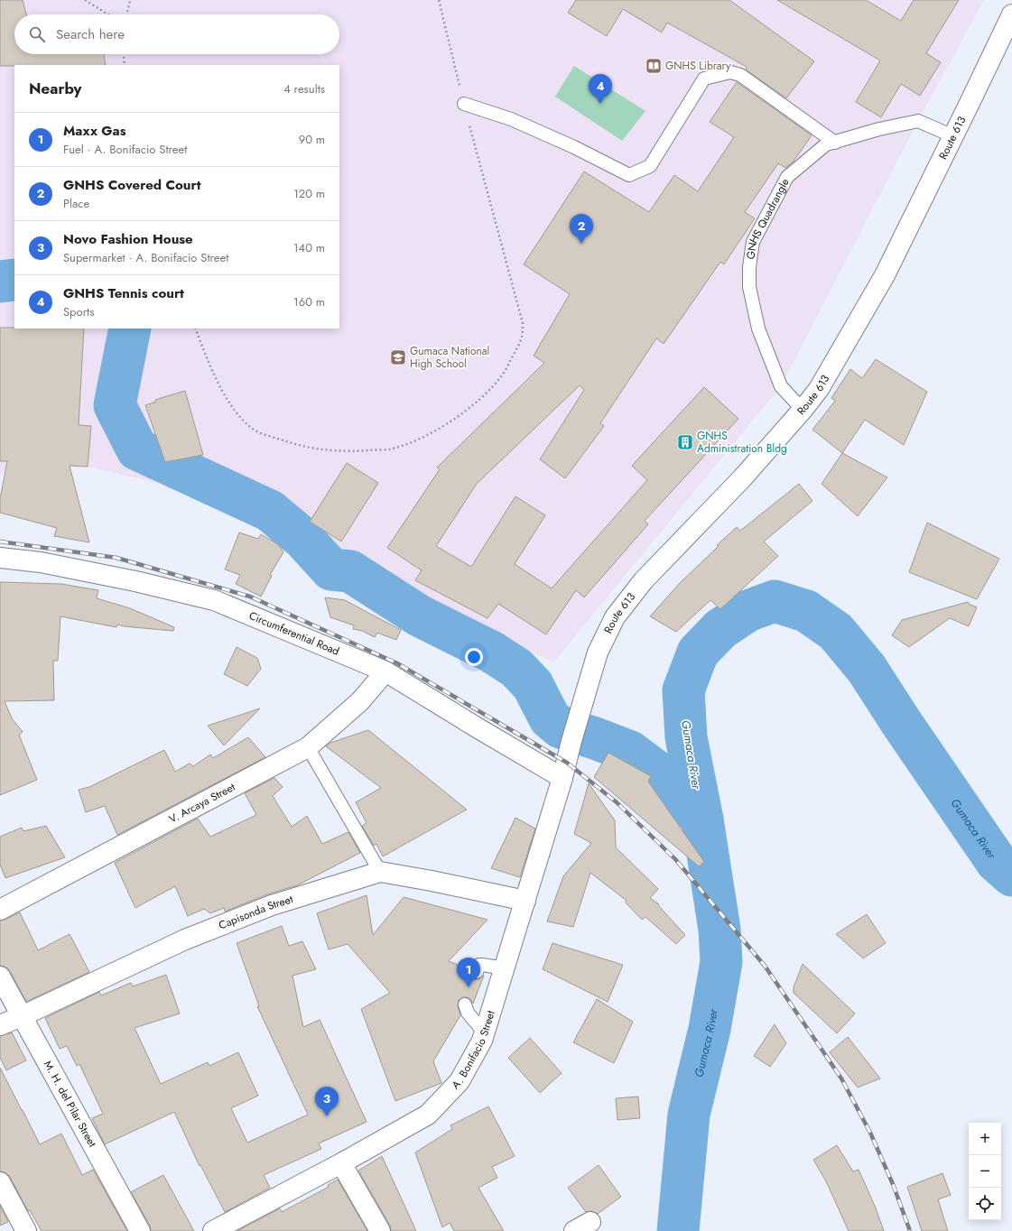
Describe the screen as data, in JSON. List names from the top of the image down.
{
  "streets": {
    "street": [
      "Route 613",
      "Circumferential Road",
      "V. Arcaya Street",
      "Capisonda Street",
      "A. Bonifacio Street",
      "M. H. del Pilar Street"
    ],
    "lane": ["GNHS Quadrangle"]
  },
  "crossings": [
    ["Route 613", "GNHS Quadrangle"],
    ["Route 613", "A. Bonifacio Street"],
    ["Circumferential Road", "V. Arcaya Street"],
    ["Circumferential Road", "A. Bonifacio Street"],
    ["Capisonda Street", "A. Bonifacio Street"],
    ["Capisonda Street", "M. H. del Pilar Street"]
  ],
  "water": ["Gumaca River"],
  "places": {
    "library": ["GNHS Library"],
    "school or university": ["Gumaca National High School"],
    "building": ["GNHS Administration Bldg"]
  },
  "page": {
    "search": "Search here",
    "heading": ["Nearby", "4 results"],
    "pins": [
      "4",
      "2",
      "1",
      "3"
    ],
    "list": [
      {
        "mark": "1",
        "name": "Maxx Gas",
        "note": "Fuel · A. Bonifacio Street",
        "value": "90 m"
      },
      {
        "mark": "2",
        "name": "GNHS Covered Court",
        "note": "Place",
        "value": "120 m"
      },
      {
        "mark": "3",
        "name": "Novo Fashion House",
        "note": "Supermarket · A. Bonifacio Street",
        "value": "140 m"
      },
      {
        "mark": "4",
        "name": "GNHS Tennis court",
        "note": "Sports",
        "value": "160 m"
      }
    ],
    "map_buttons": ["+", "−"]
  }
}
